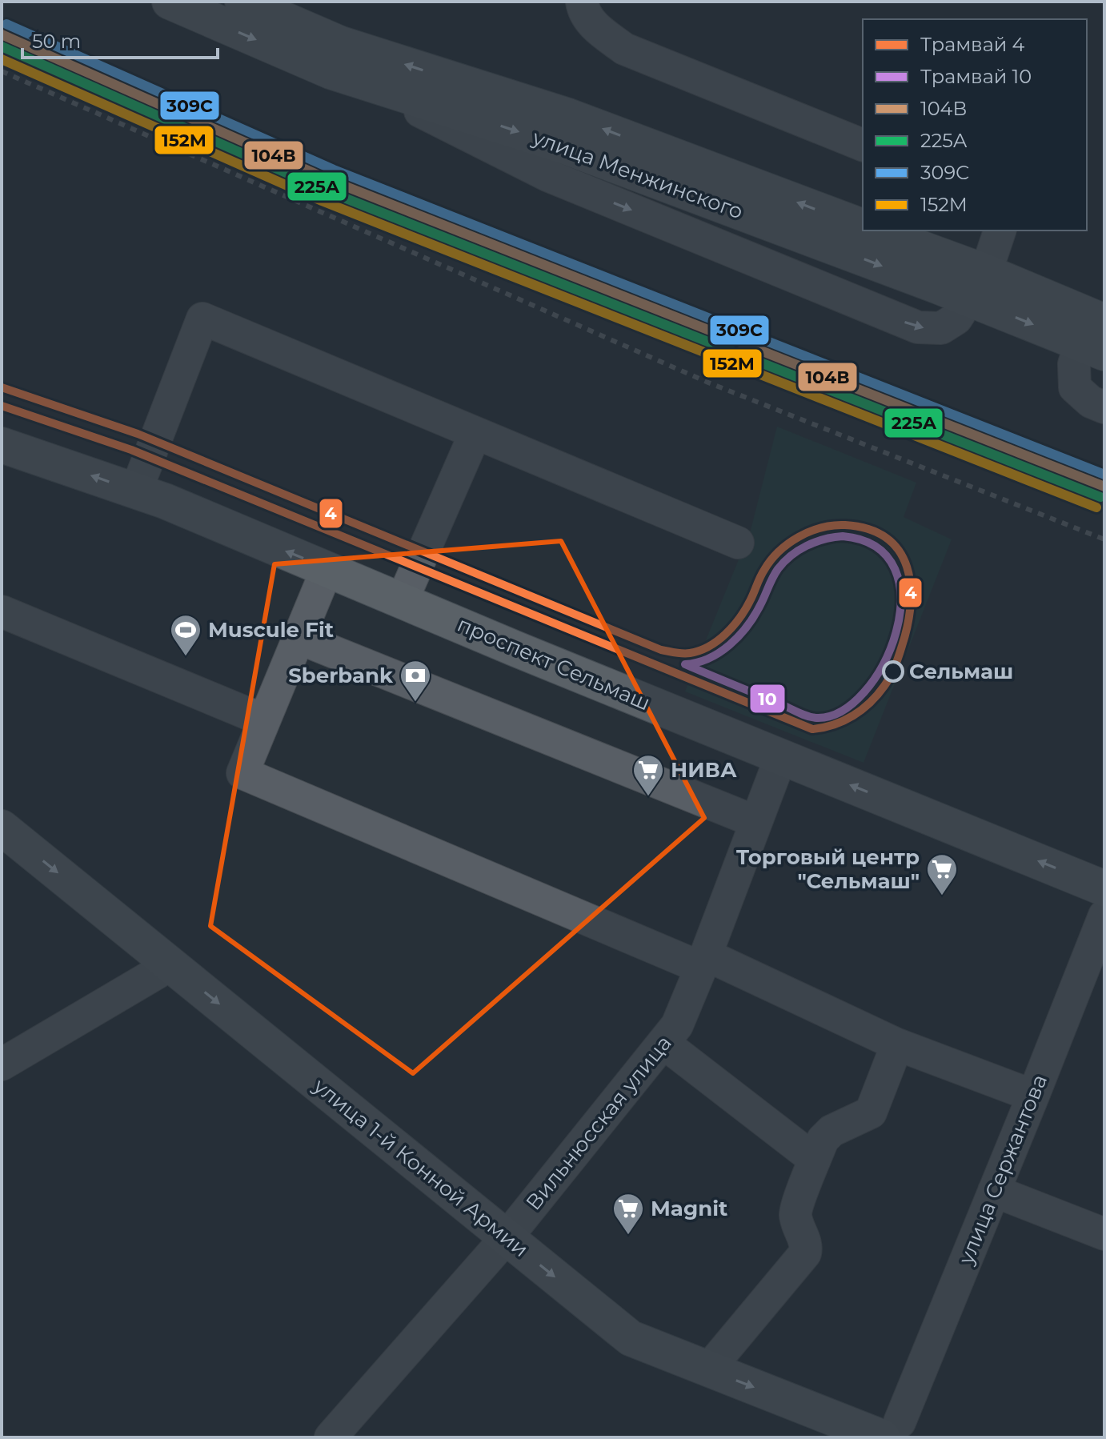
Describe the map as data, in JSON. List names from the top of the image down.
{
  "streets": {
    "main road": ["улица Менжинского", "проспект Сельмаш", "улица 1-й Конной Армии"],
    "street": ["Вильнюсская улица", "улица Сержантова"]
  },
  "crossings": [
    ["проспект Сельмаш", "Вильнюсская улица"],
    ["Вильнюсская улица", "улица 1-й Конной Армии"],
    ["улица 1-й Конной Армии", "улица Сержантова"]
  ],
  "one_way": ["проспект Сельмаш", "улица 1-й Конной Армии"],
  "places": {
    "sports": ["Muscule Fit"],
    "other": ["Сельмаш"],
    "bank": ["Sberbank"],
    "supermarket": ["НИВА", "Торговый центр \"Сельмаш\"", "Magnit"]
  },
  "lines": [
    "transit line 309С",
    "transit line 104В",
    "transit line 225А",
    "transit line 152М",
    "tram line 4",
    "tram line 10"
  ],
  "legend": [
    "Трамвай 4",
    "Трамвай 10",
    "104В",
    "225А",
    "309С",
    "152М"
  ],
  "scale_bar": "50 m"
}
